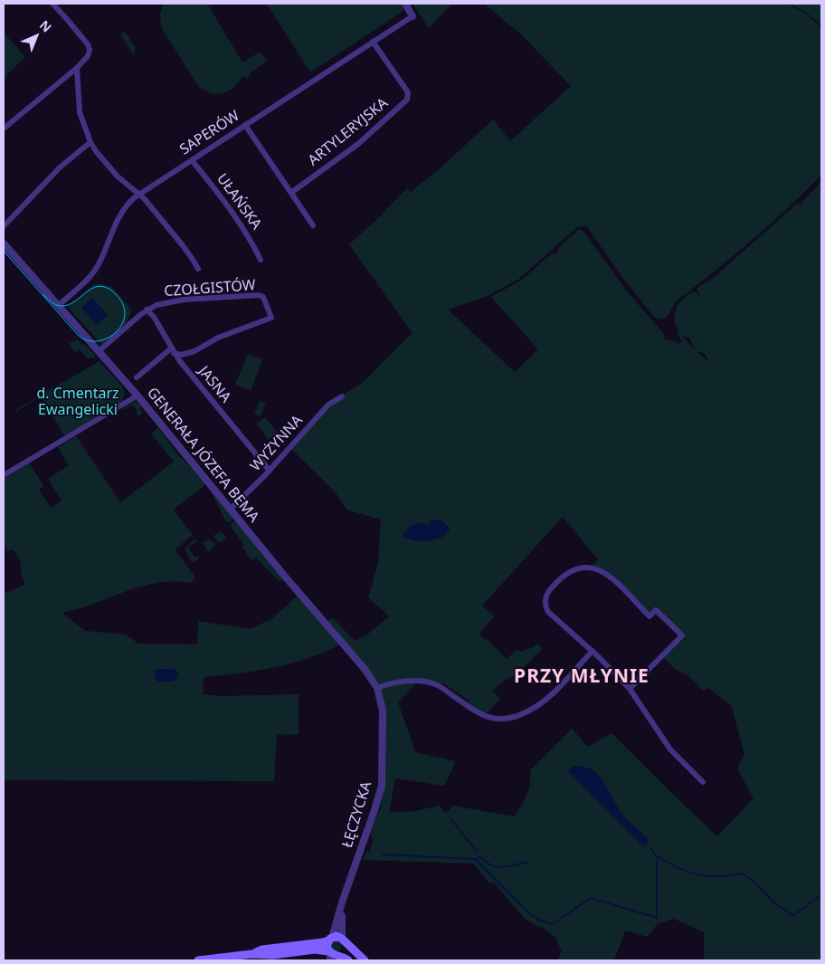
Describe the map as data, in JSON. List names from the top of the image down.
{
  "streets": {
    "street": [
      "ARTYLERYJSKA",
      "SAPERÓW",
      "UŁAŃSKA",
      "CZOŁGISTÓW",
      "JASNA",
      "WYŻYNNA",
      "GENERAŁA JÓZEFA BEMA",
      "ŁĘCZYCKA"
    ]
  },
  "crossings": [
    ["ARTYLERYJSKA", "SAPERÓW"],
    ["SAPERÓW", "UŁAŃSKA"],
    ["SAPERÓW", "GENERAŁA JÓZEFA BEMA"],
    ["CZOŁGISTÓW", "JASNA"],
    ["CZOŁGISTÓW", "GENERAŁA JÓZEFA BEMA"],
    ["JASNA", "WYŻYNNA"],
    ["WYŻYNNA", "GENERAŁA JÓZEFA BEMA"],
    ["GENERAŁA JÓZEFA BEMA", "ŁĘCZYCKA"]
  ],
  "districts": ["PRZY MŁYNIE"],
  "parks": ["d. Cmentarz Ewangelicki"],
  "north": "top right"
}
